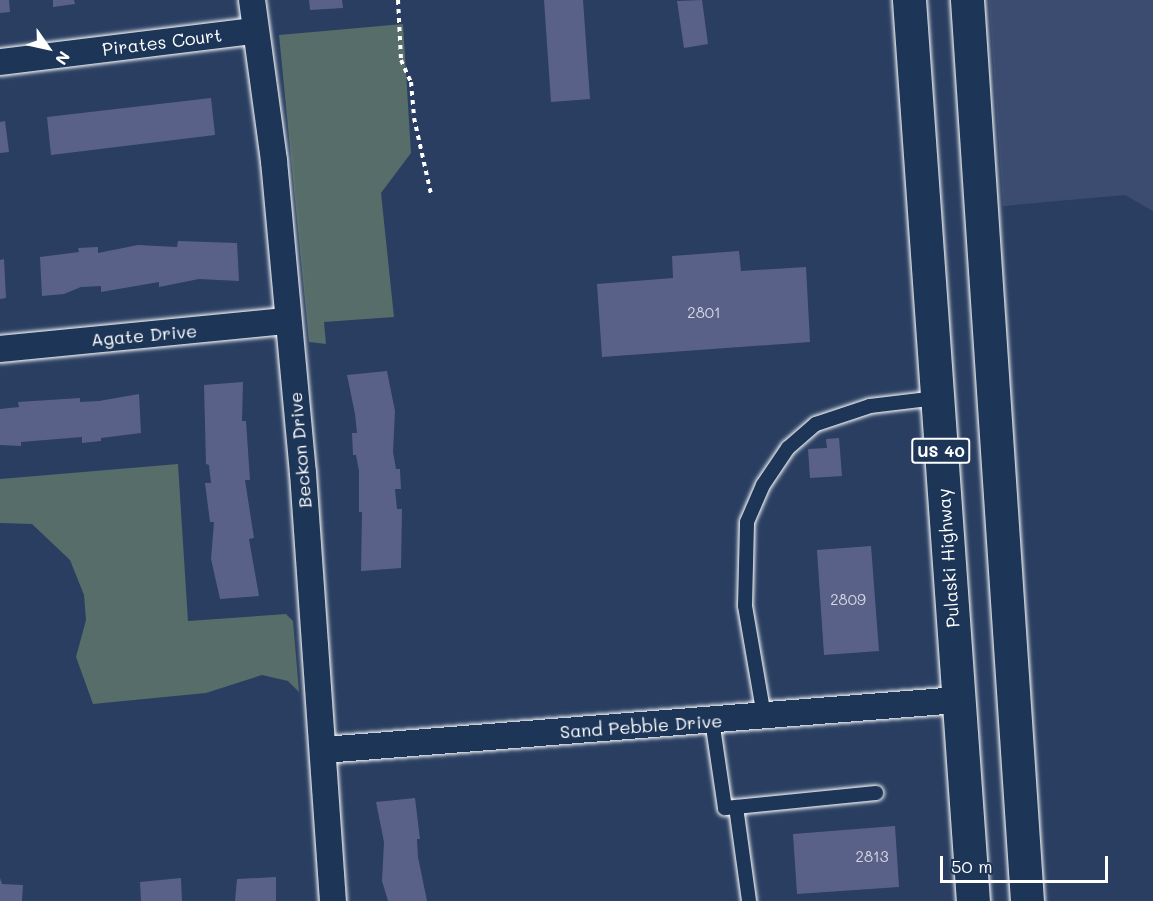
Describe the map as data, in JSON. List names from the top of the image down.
{
  "streets": {
    "highway": ["US 40", "Pulaski Highway"],
    "street": [
      "Pirates Court",
      "Agate Drive",
      "Beckon Drive",
      "Sand Pebble Drive"
    ]
  },
  "crossings": [
    ["Pirates Court", "Beckon Drive"],
    ["Agate Drive", "Beckon Drive"],
    ["Beckon Drive", "Sand Pebble Drive"],
    ["Pulaski Highway", "Sand Pebble Drive"]
  ],
  "house_numbers": ["2801", "2809", "2813"],
  "scale_bar": "50 m",
  "north": "bottom right"
}
